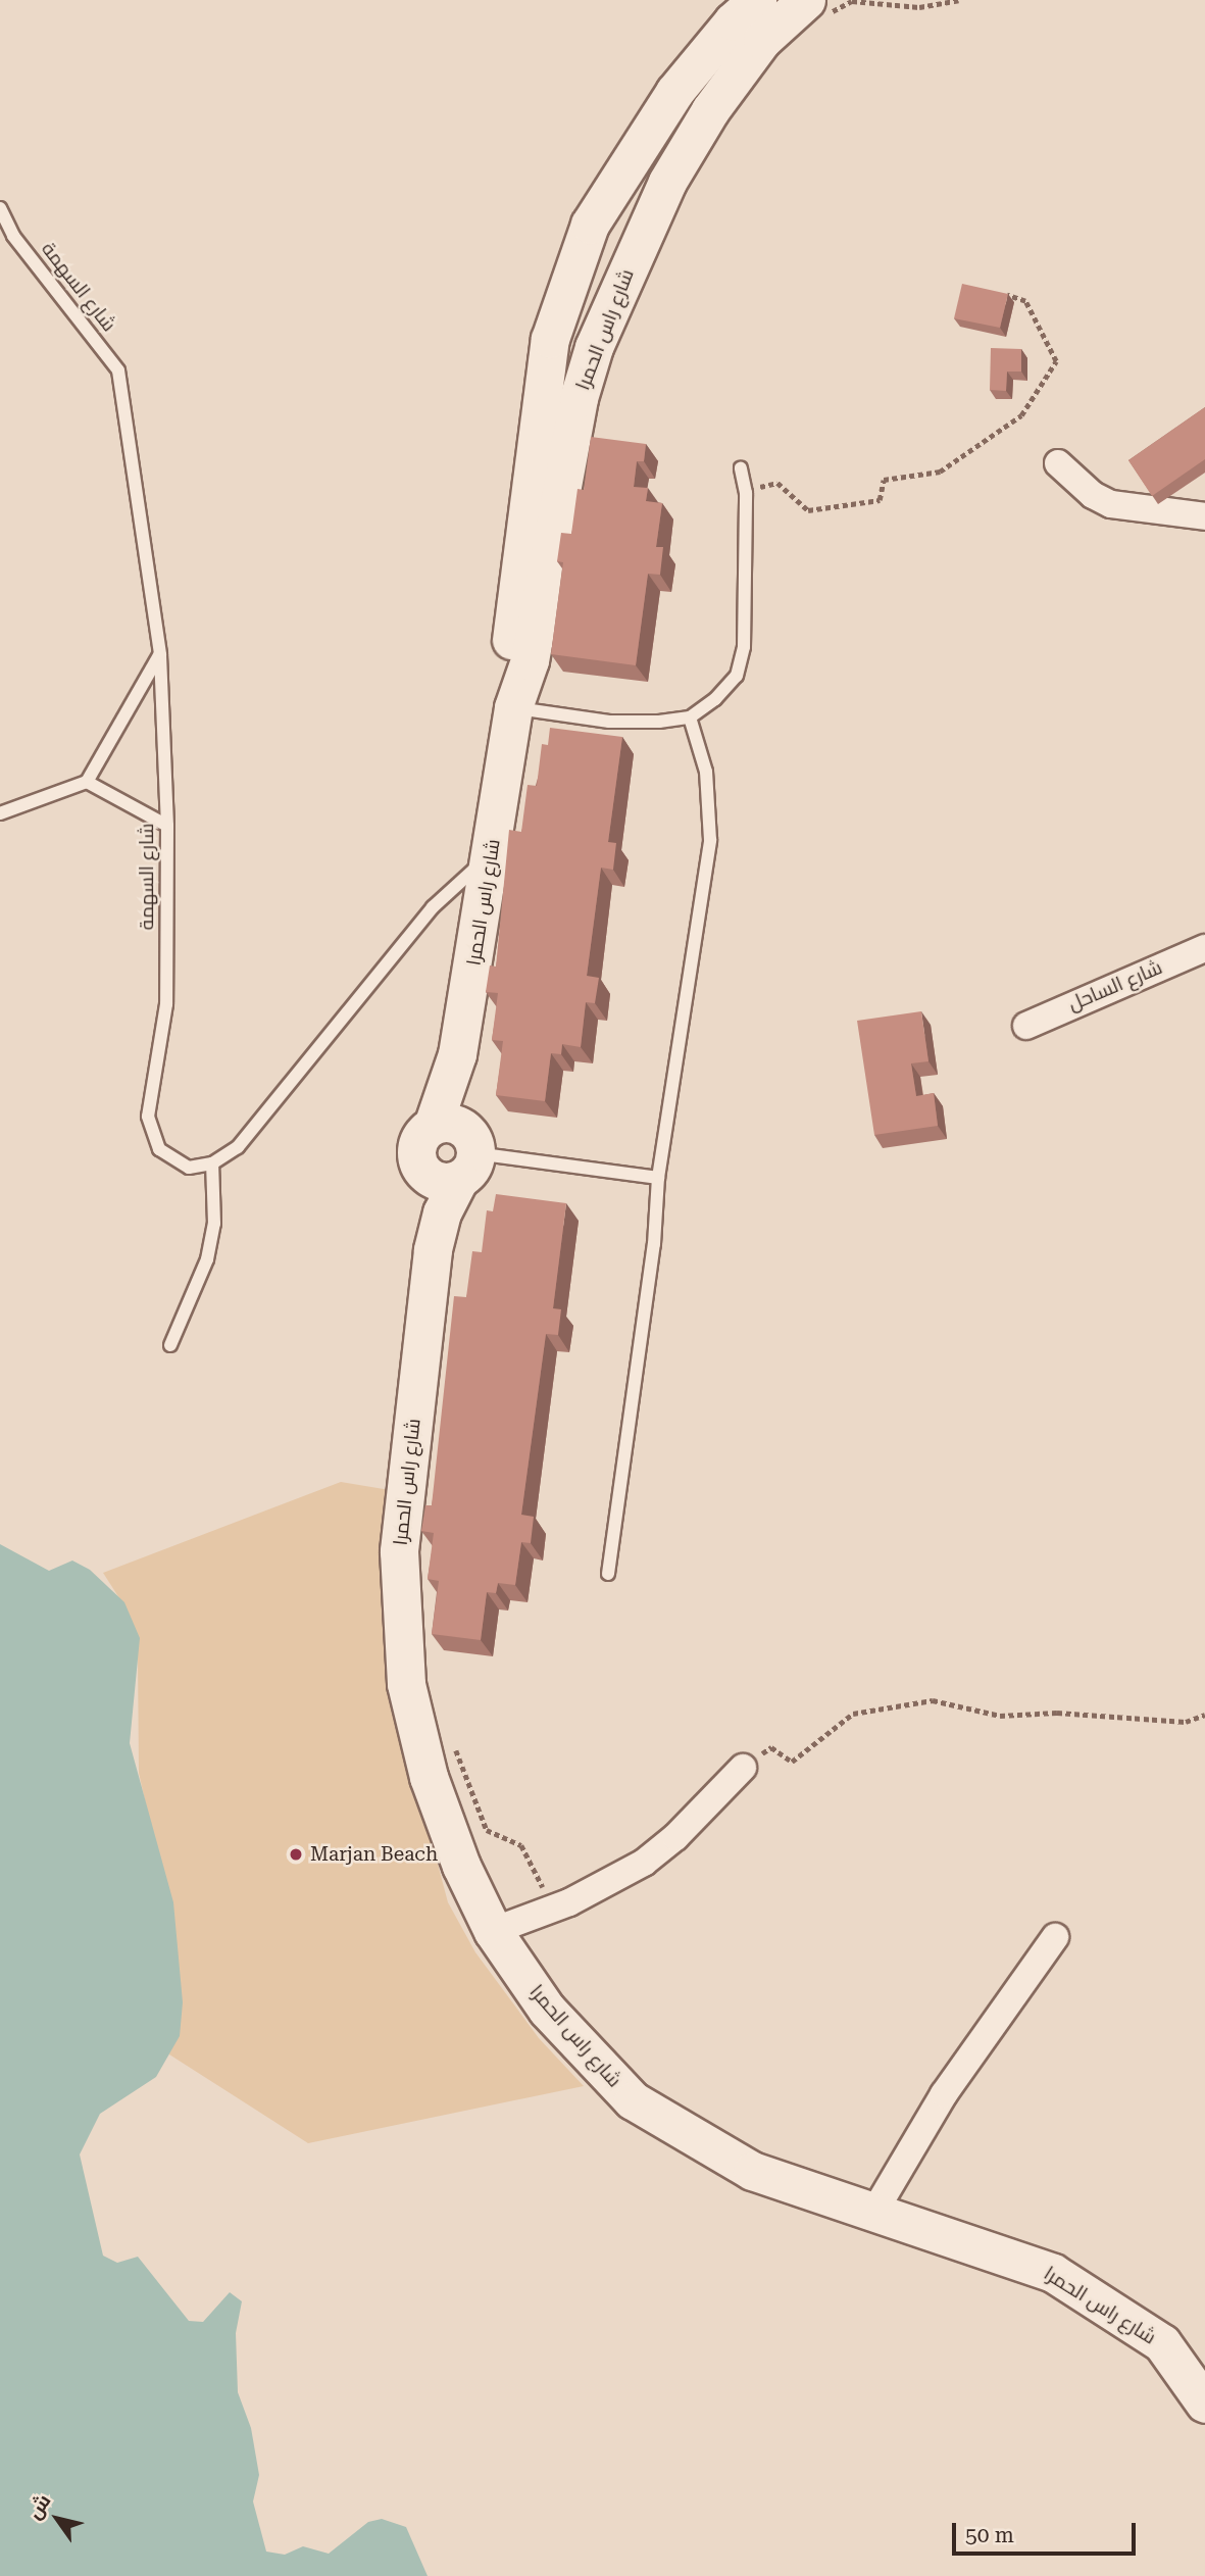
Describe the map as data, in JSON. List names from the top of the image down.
{
  "streets": {
    "street": ["شارع راس الحمرا", "شارع الساحل"],
    "lane": ["شارع السهمة"]
  },
  "places": ["Marjan Beach"],
  "scale_bar": "50 m",
  "north": "top left"
}
